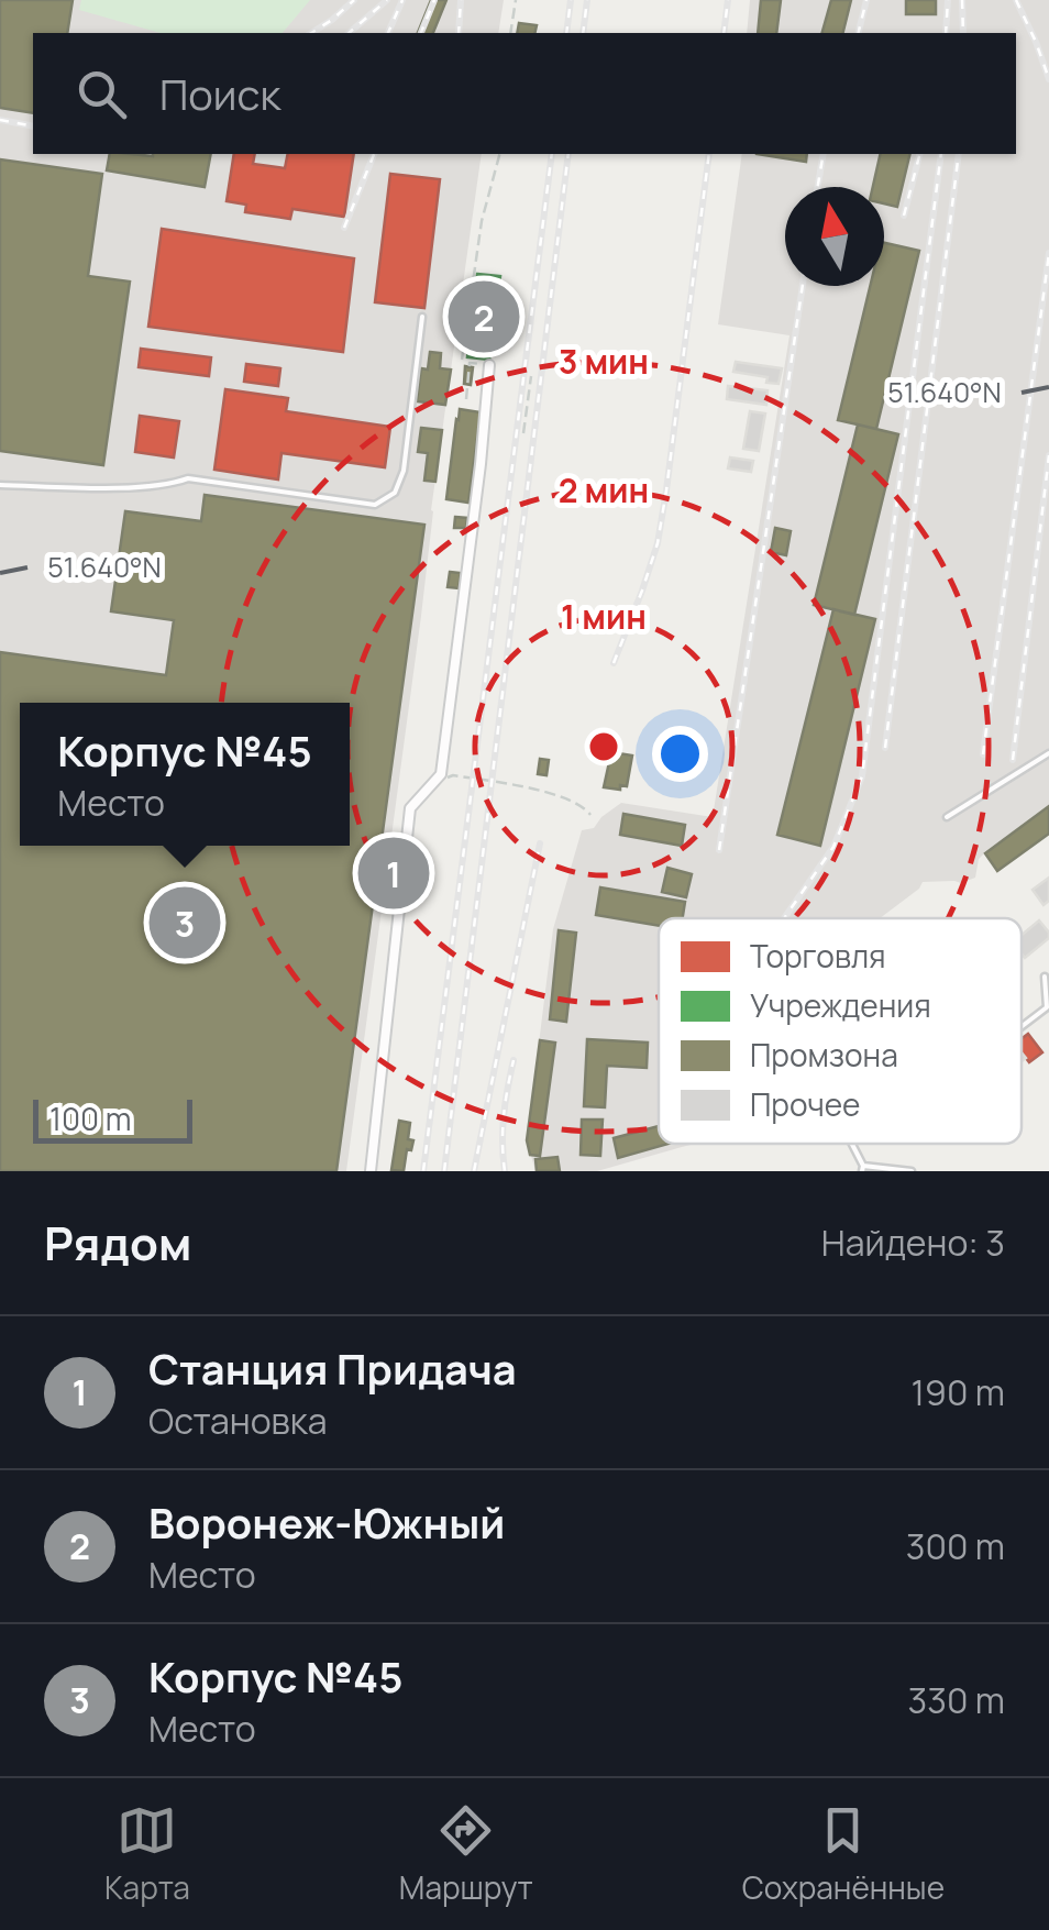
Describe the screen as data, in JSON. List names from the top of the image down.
{
  "legend": [
    "Торговля",
    "Учреждения",
    "Промзона",
    "Прочее"
  ],
  "scale_bar": "100 m",
  "north": "top",
  "page": {
    "search": "Поиск",
    "pins": ["2", "1", "3"],
    "popup": ["Корпус №45", "Место"],
    "scale": "100 m",
    "heading": ["Рядом", "Найдено: 3"],
    "list": [
      {
        "mark": "1",
        "name": "Станция Придача",
        "note": "Остановка",
        "value": "190 m"
      },
      {
        "mark": "2",
        "name": "Воронеж-Южный",
        "note": "Место",
        "value": "300 m"
      },
      {
        "mark": "3",
        "name": "Корпус №45",
        "note": "Место",
        "value": "330 m"
      }
    ],
    "nav": ["Карта", "Маршрут", "Сохранённые"]
  },
  "coordinates": ["51.640°N"],
  "rings": ["3 мин", "2 мин", "1 мин"]
}
